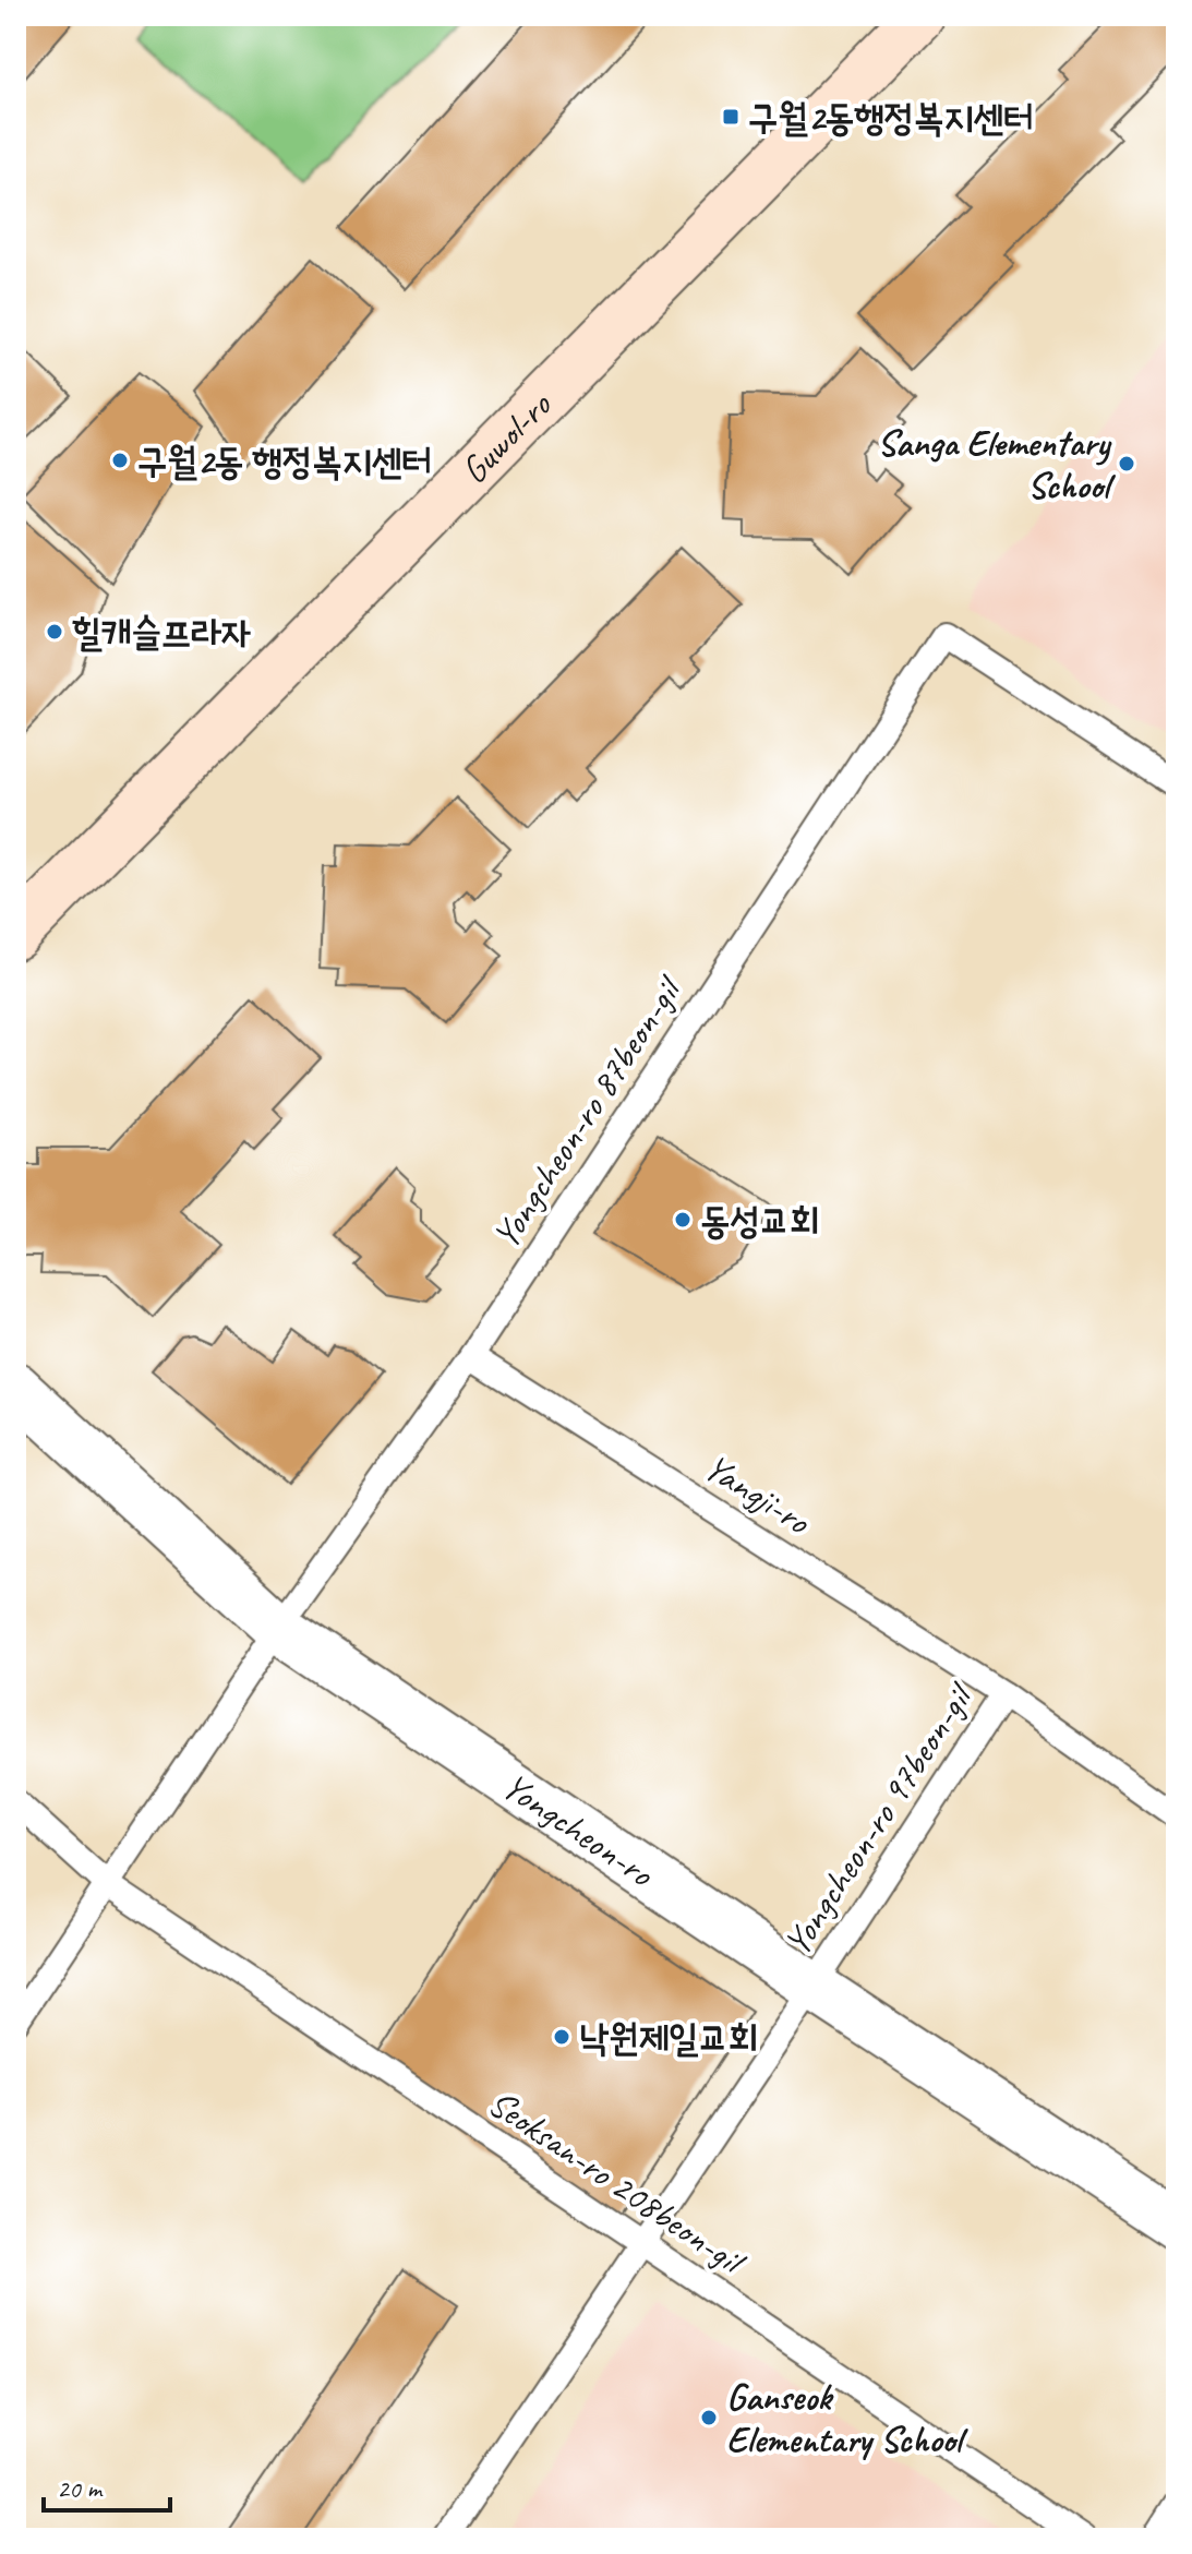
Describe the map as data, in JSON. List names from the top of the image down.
{
  "streets": {
    "main road": ["Guwol-ro"],
    "street": ["Yongcheon-ro"],
    "lane": [
      "Yongcheon-ro 87beon-gil",
      "Yangji-ro",
      "Yongcheon-ro 97beon-gil",
      "Seoksan-ro 208beon-gil"
    ]
  },
  "crossings": [
    ["Yongcheon-ro 87beon-gil", "Yangji-ro"],
    ["Yongcheon-ro 87beon-gil", "Yongcheon-ro"],
    ["Yongcheon-ro 87beon-gil", "Seoksan-ro 208beon-gil"],
    ["Yangji-ro", "Yongcheon-ro 97beon-gil"],
    ["Yongcheon-ro 97beon-gil", "Yongcheon-ro"],
    ["Yongcheon-ro 97beon-gil", "Seoksan-ro 208beon-gil"]
  ],
  "places": {
    "transit": ["구월2동행정복지센터"],
    "other": [
      "구월2동 행정복지센터",
      "Sanga Elementary School",
      "힐캐슬프라자",
      "동성교회",
      "낙원제일교회",
      "Ganseok Elementary School"
    ]
  },
  "scale_bar": "20 m"
}
